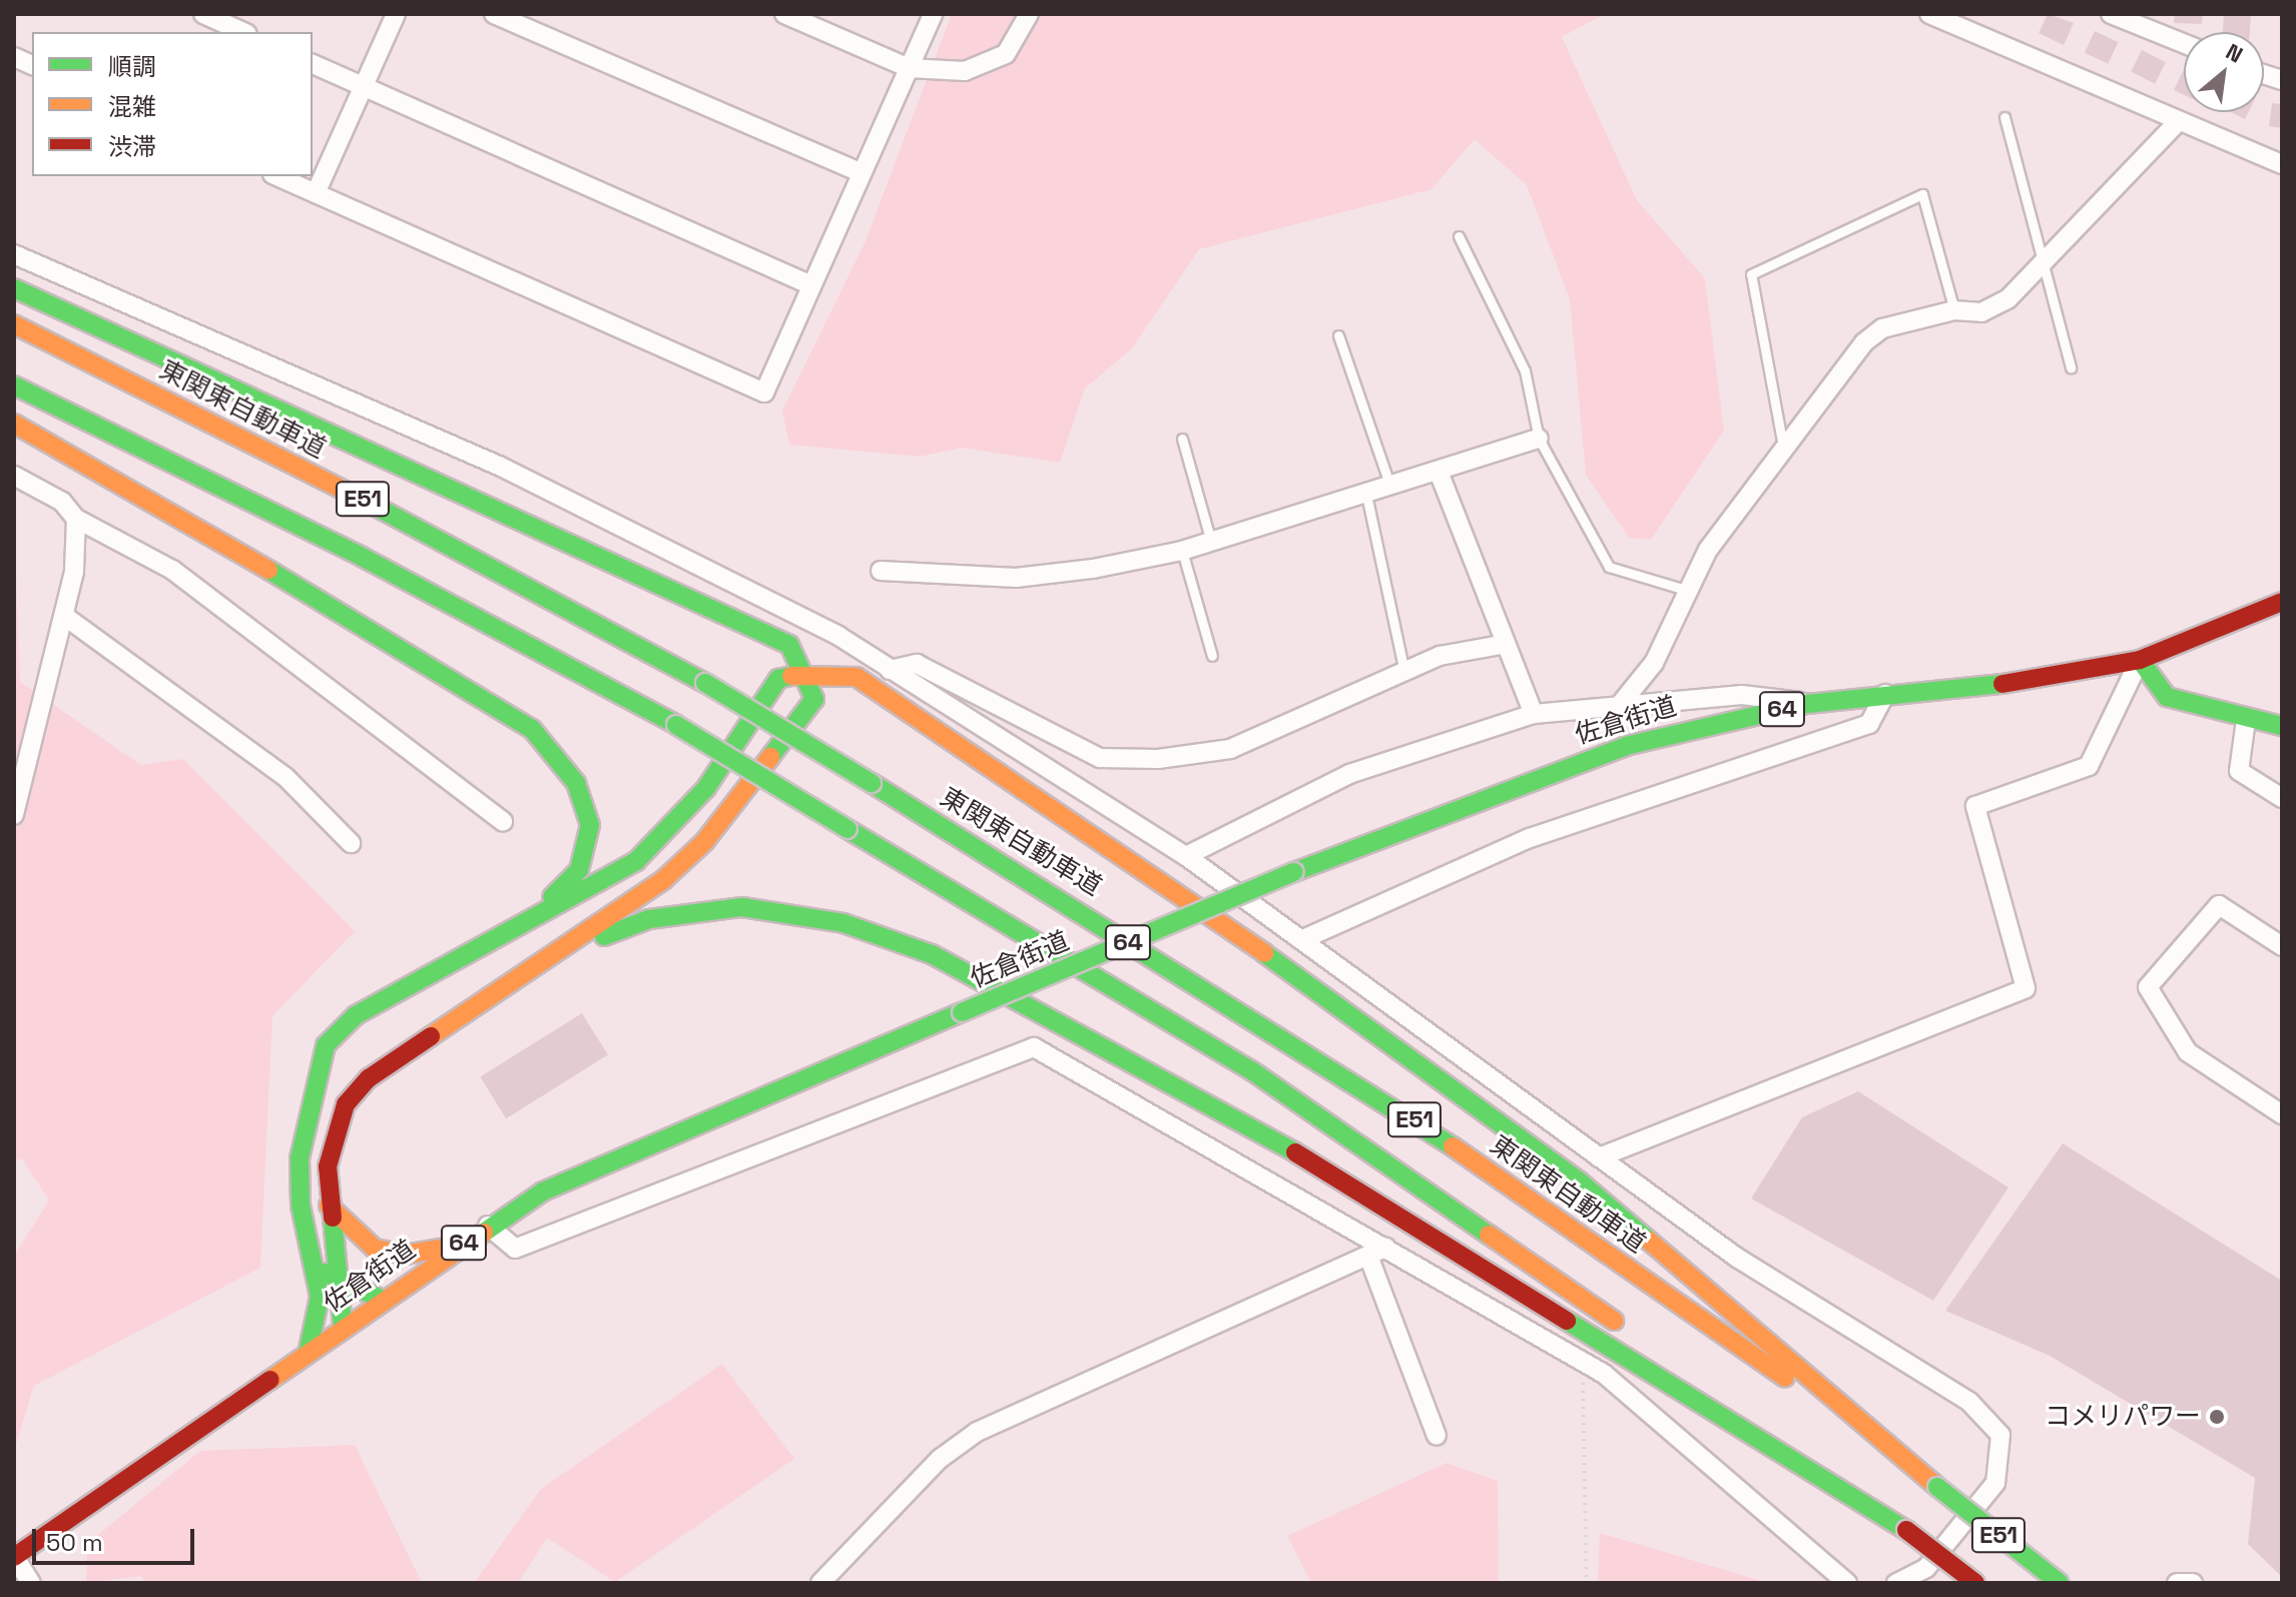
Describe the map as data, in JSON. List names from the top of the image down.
{
  "streets": {
    "main road": [
      "東関東自動車道",
      "E51",
      "64",
      "佐倉街道"
    ]
  },
  "places": ["コメリパワー"],
  "legend": ["順調", "混雑", "渋滞"],
  "scale_bar": "50 m",
  "north": "top right"
}
